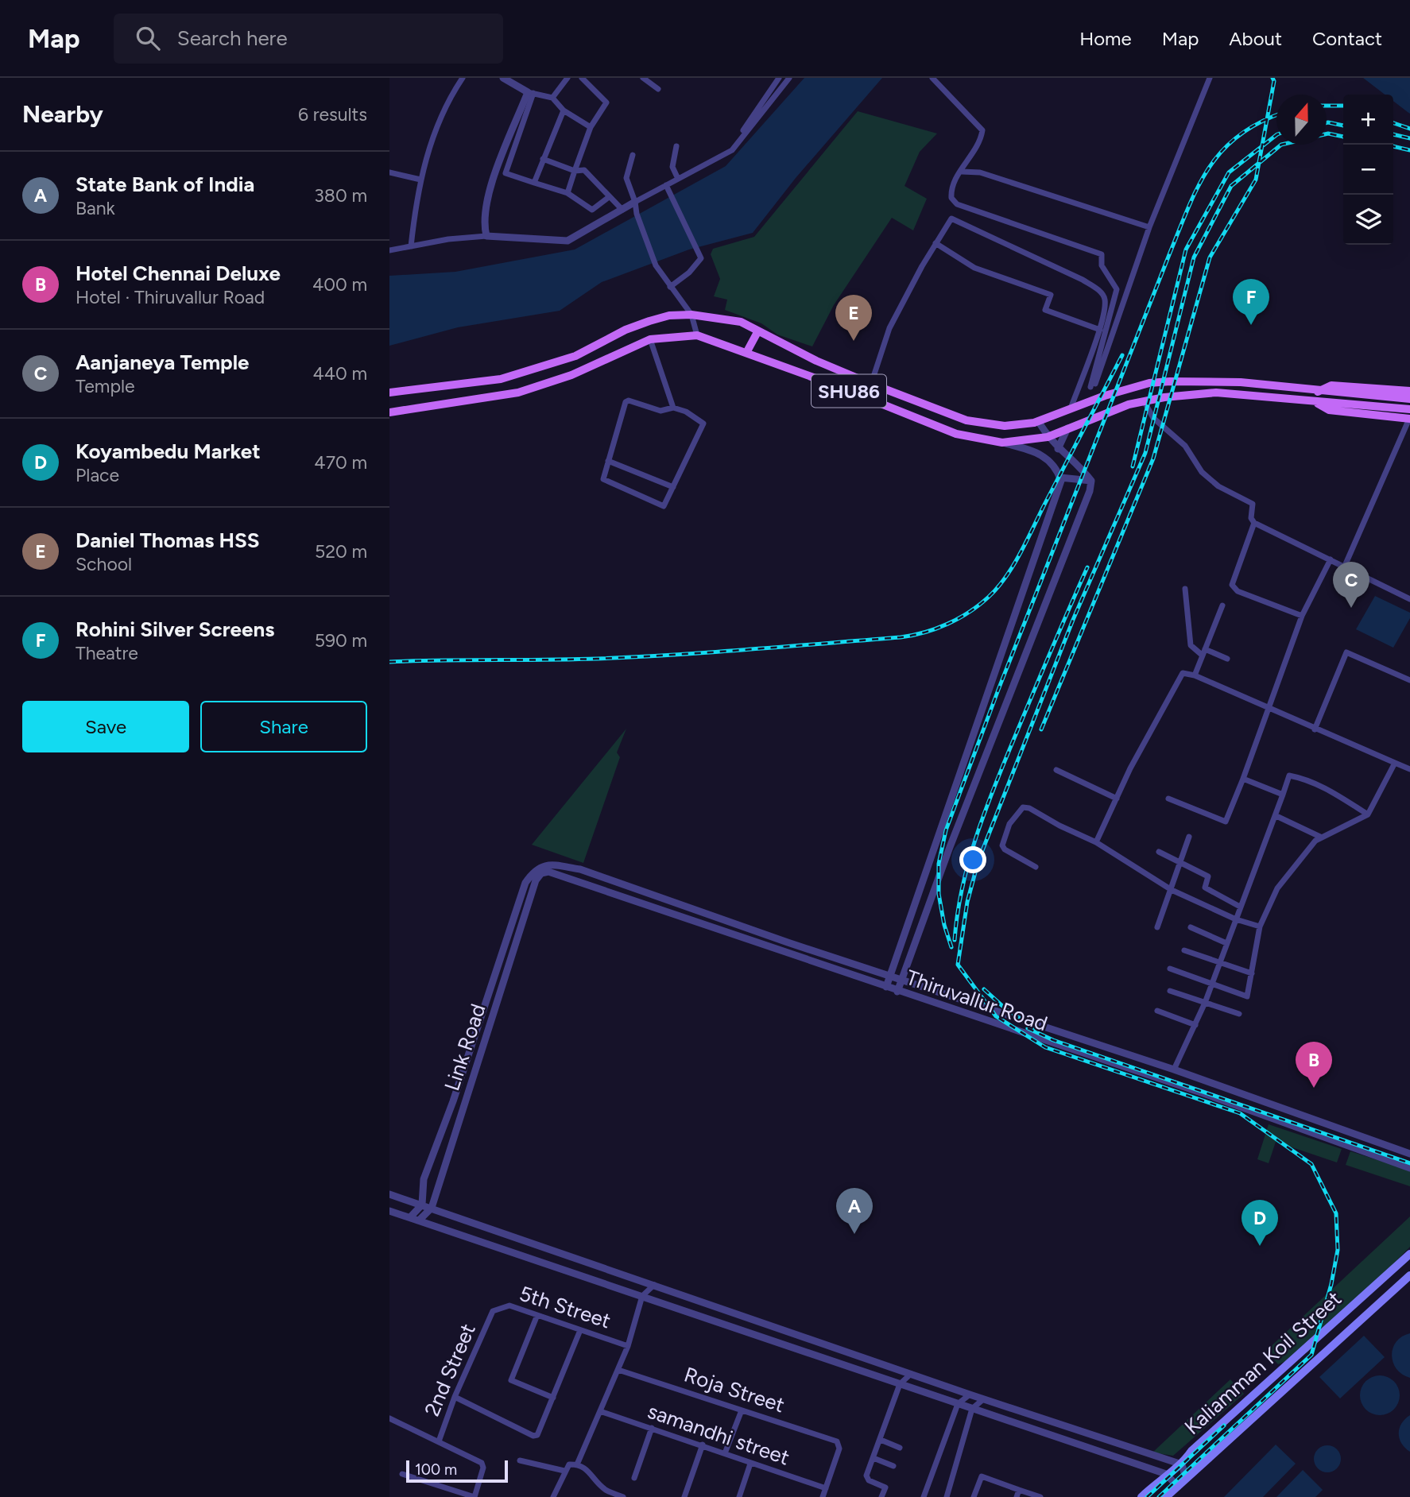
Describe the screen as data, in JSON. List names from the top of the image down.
{
  "streets": {
    "main road": ["SHU86", "Kaliamman Koil Street"],
    "street": [
      "Thiruvallur Road",
      "Link Road",
      "5th Street",
      "2nd Street",
      "Roja Street",
      "samandhi street"
    ]
  },
  "crossings": [
    ["Thiruvallur Road", "Link Road"],
    ["5th Street", "2nd Street"],
    ["Roja Street", "samandhi street"]
  ],
  "scale_bar": "100 m",
  "north": "top",
  "page": {
    "header": "Map",
    "search": "Search here",
    "nav": [
      "Home",
      "Map",
      "About",
      "Contact"
    ],
    "heading": ["Nearby", "6 results"],
    "map_buttons": ["+", "−"],
    "list": [
      {
        "mark": "A",
        "name": "State Bank of India",
        "note": "Bank",
        "value": "380 m"
      },
      {
        "mark": "B",
        "name": "Hotel Chennai Deluxe",
        "note": "Hotel · Thiruvallur Road",
        "value": "400 m"
      },
      {
        "mark": "C",
        "name": "Aanjaneya Temple",
        "note": "Temple",
        "value": "440 m"
      },
      {
        "mark": "D",
        "name": "Koyambedu Market",
        "note": "Place",
        "value": "470 m"
      },
      {
        "mark": "E",
        "name": "Daniel Thomas HSS",
        "note": "School",
        "value": "520 m"
      },
      {
        "mark": "F",
        "name": "Rohini Silver Screens",
        "note": "Theatre",
        "value": "590 m"
      }
    ],
    "pins": [
      "F",
      "E",
      "C",
      "B",
      "A",
      "D"
    ],
    "buttons": ["Save", "Share"],
    "scale": "100 m"
  }
}
